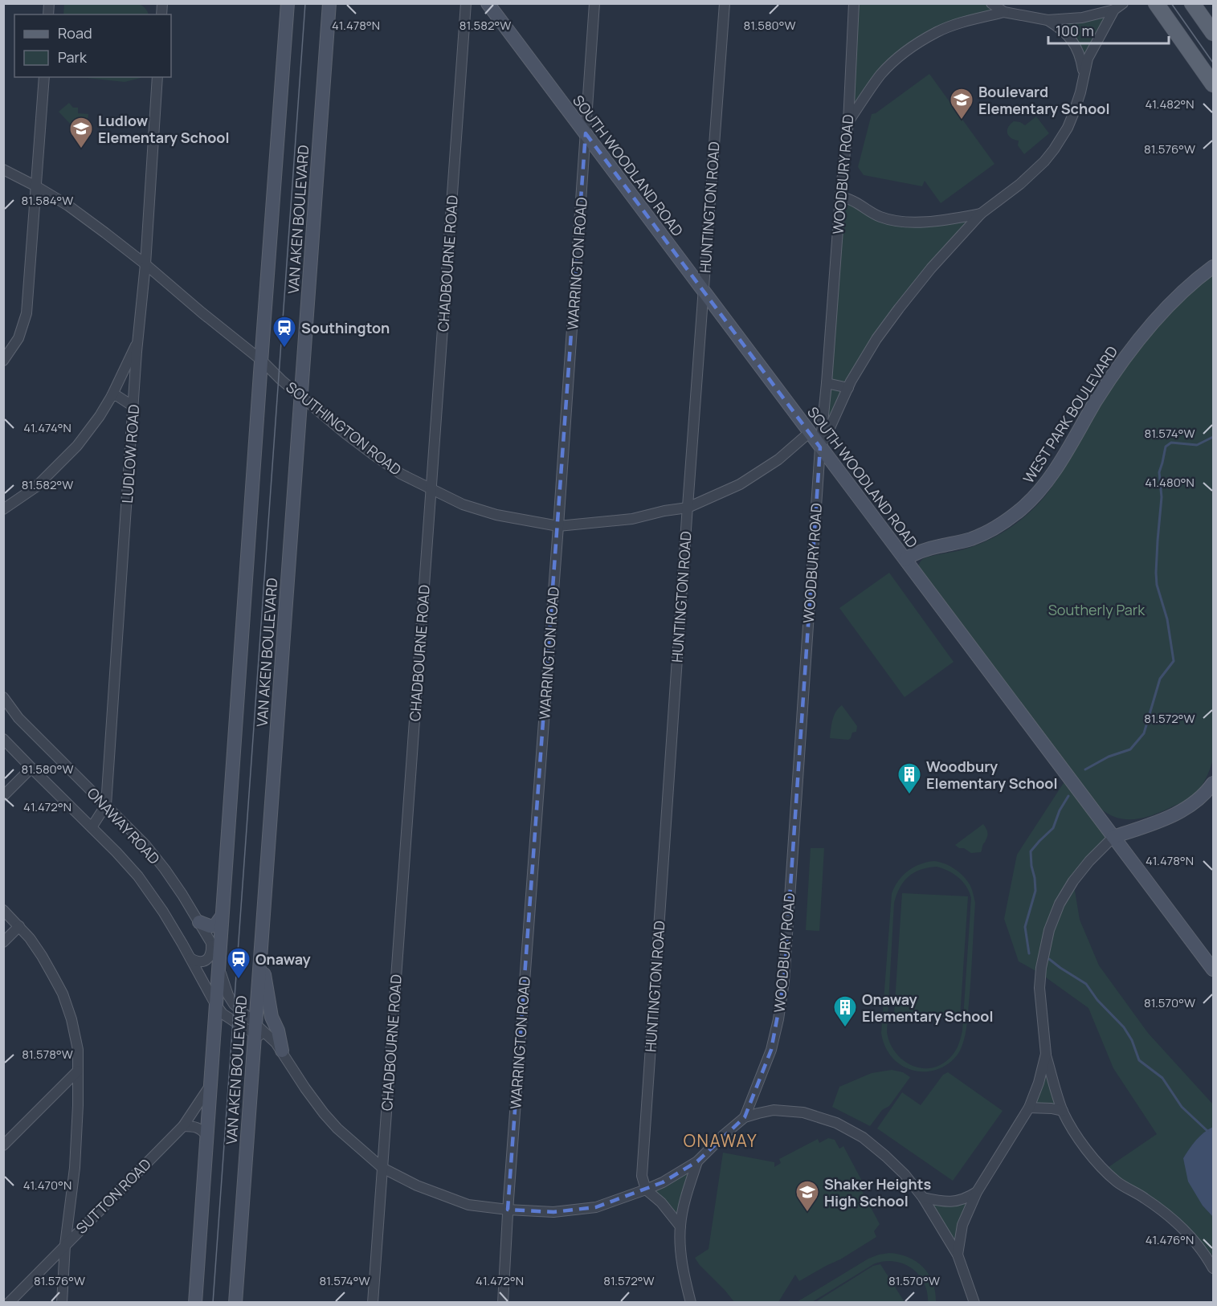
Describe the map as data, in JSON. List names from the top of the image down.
{
  "streets": {
    "main road": ["SOUTH WOODLAND ROAD", "VAN AKEN BOULEVARD", "WEST PARK BOULEVARD"],
    "street": [
      "WOODBURY ROAD",
      "HUNTINGTON ROAD",
      "CHADBOURNE ROAD",
      "WARRINGTON ROAD",
      "SOUTHINGTON ROAD",
      "LUDLOW ROAD",
      "ONAWAY ROAD",
      "SUTTON ROAD"
    ]
  },
  "crossings": [
    ["SOUTH WOODLAND ROAD", "WOODBURY ROAD"],
    ["SOUTH WOODLAND ROAD", "HUNTINGTON ROAD"],
    ["SOUTH WOODLAND ROAD", "WARRINGTON ROAD"],
    ["SOUTH WOODLAND ROAD", "WEST PARK BOULEVARD"],
    ["SOUTH WOODLAND ROAD", "SOUTHINGTON ROAD"],
    ["HUNTINGTON ROAD", "SOUTHINGTON ROAD"],
    ["VAN AKEN BOULEVARD", "SOUTHINGTON ROAD"],
    ["VAN AKEN BOULEVARD", "ONAWAY ROAD"],
    ["VAN AKEN BOULEVARD", "SUTTON ROAD"],
    ["CHADBOURNE ROAD", "SOUTHINGTON ROAD"],
    ["WARRINGTON ROAD", "SOUTHINGTON ROAD"],
    ["SOUTHINGTON ROAD", "LUDLOW ROAD"],
    ["LUDLOW ROAD", "ONAWAY ROAD"]
  ],
  "districts": ["ONAWAY"],
  "parks": ["Southerly Park"],
  "places": {
    "school or university": ["Boulevard Elementary School", "Ludlow Elementary School", "Shaker Heights High School"],
    "station": ["Southington", "Onaway"],
    "building": ["Woodbury Elementary School", "Onaway Elementary School"]
  },
  "legend": ["Road", "Park"],
  "scale_bar": "100 m",
  "coordinates": [
    "41.478°N",
    "81.582°W",
    "81.580°W",
    "41.482°N",
    "81.576°W",
    "81.584°W",
    "41.474°N",
    "81.574°W",
    "41.480°N",
    "81.572°W",
    "41.472°N",
    "81.570°W",
    "81.578°W",
    "41.470°N",
    "41.476°N"
  ]
}
